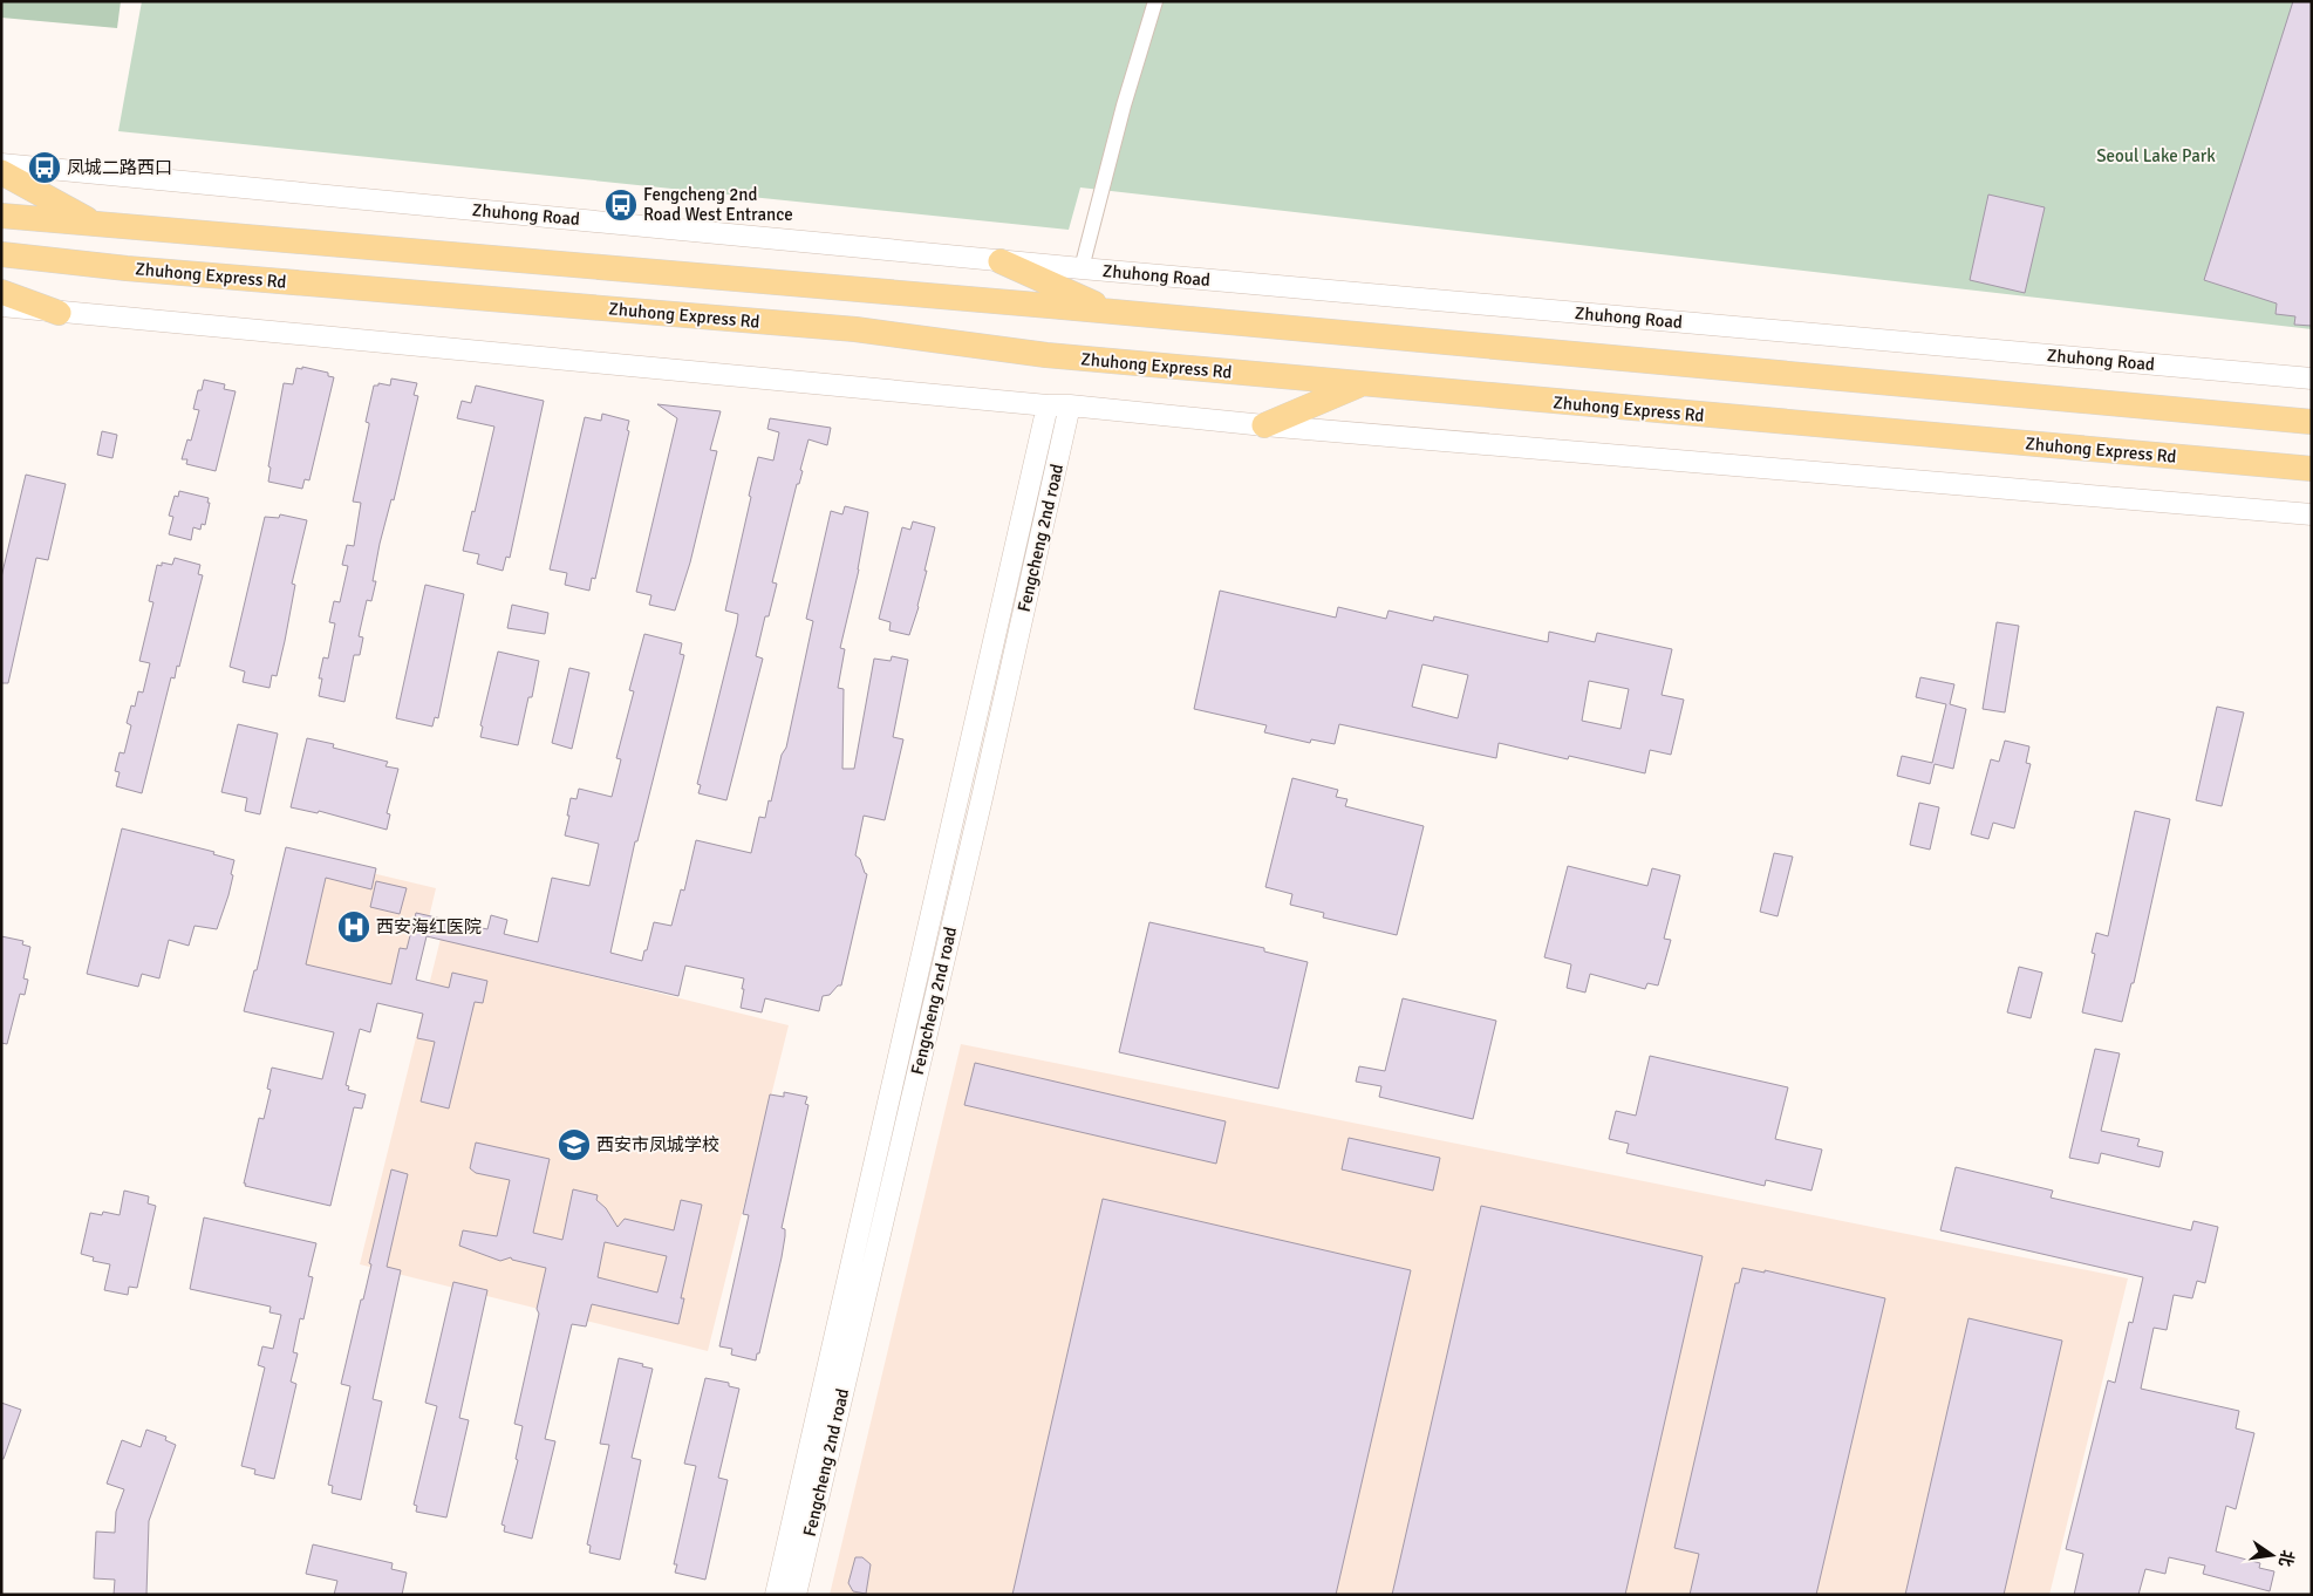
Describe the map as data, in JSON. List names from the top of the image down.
{
  "streets": {
    "highway": ["Zhuhong Express Rd"],
    "main road": ["Zhuhong Road", "Fengcheng 2nd road"]
  },
  "parks": ["Seoul Lake Park"],
  "places": {
    "bus stop": ["凤城二路西口", "Fengcheng 2nd Road West Entrance"],
    "hospital": ["西安海红医院"],
    "school or university": ["西安市凤城学校"]
  },
  "north": "right"
}
